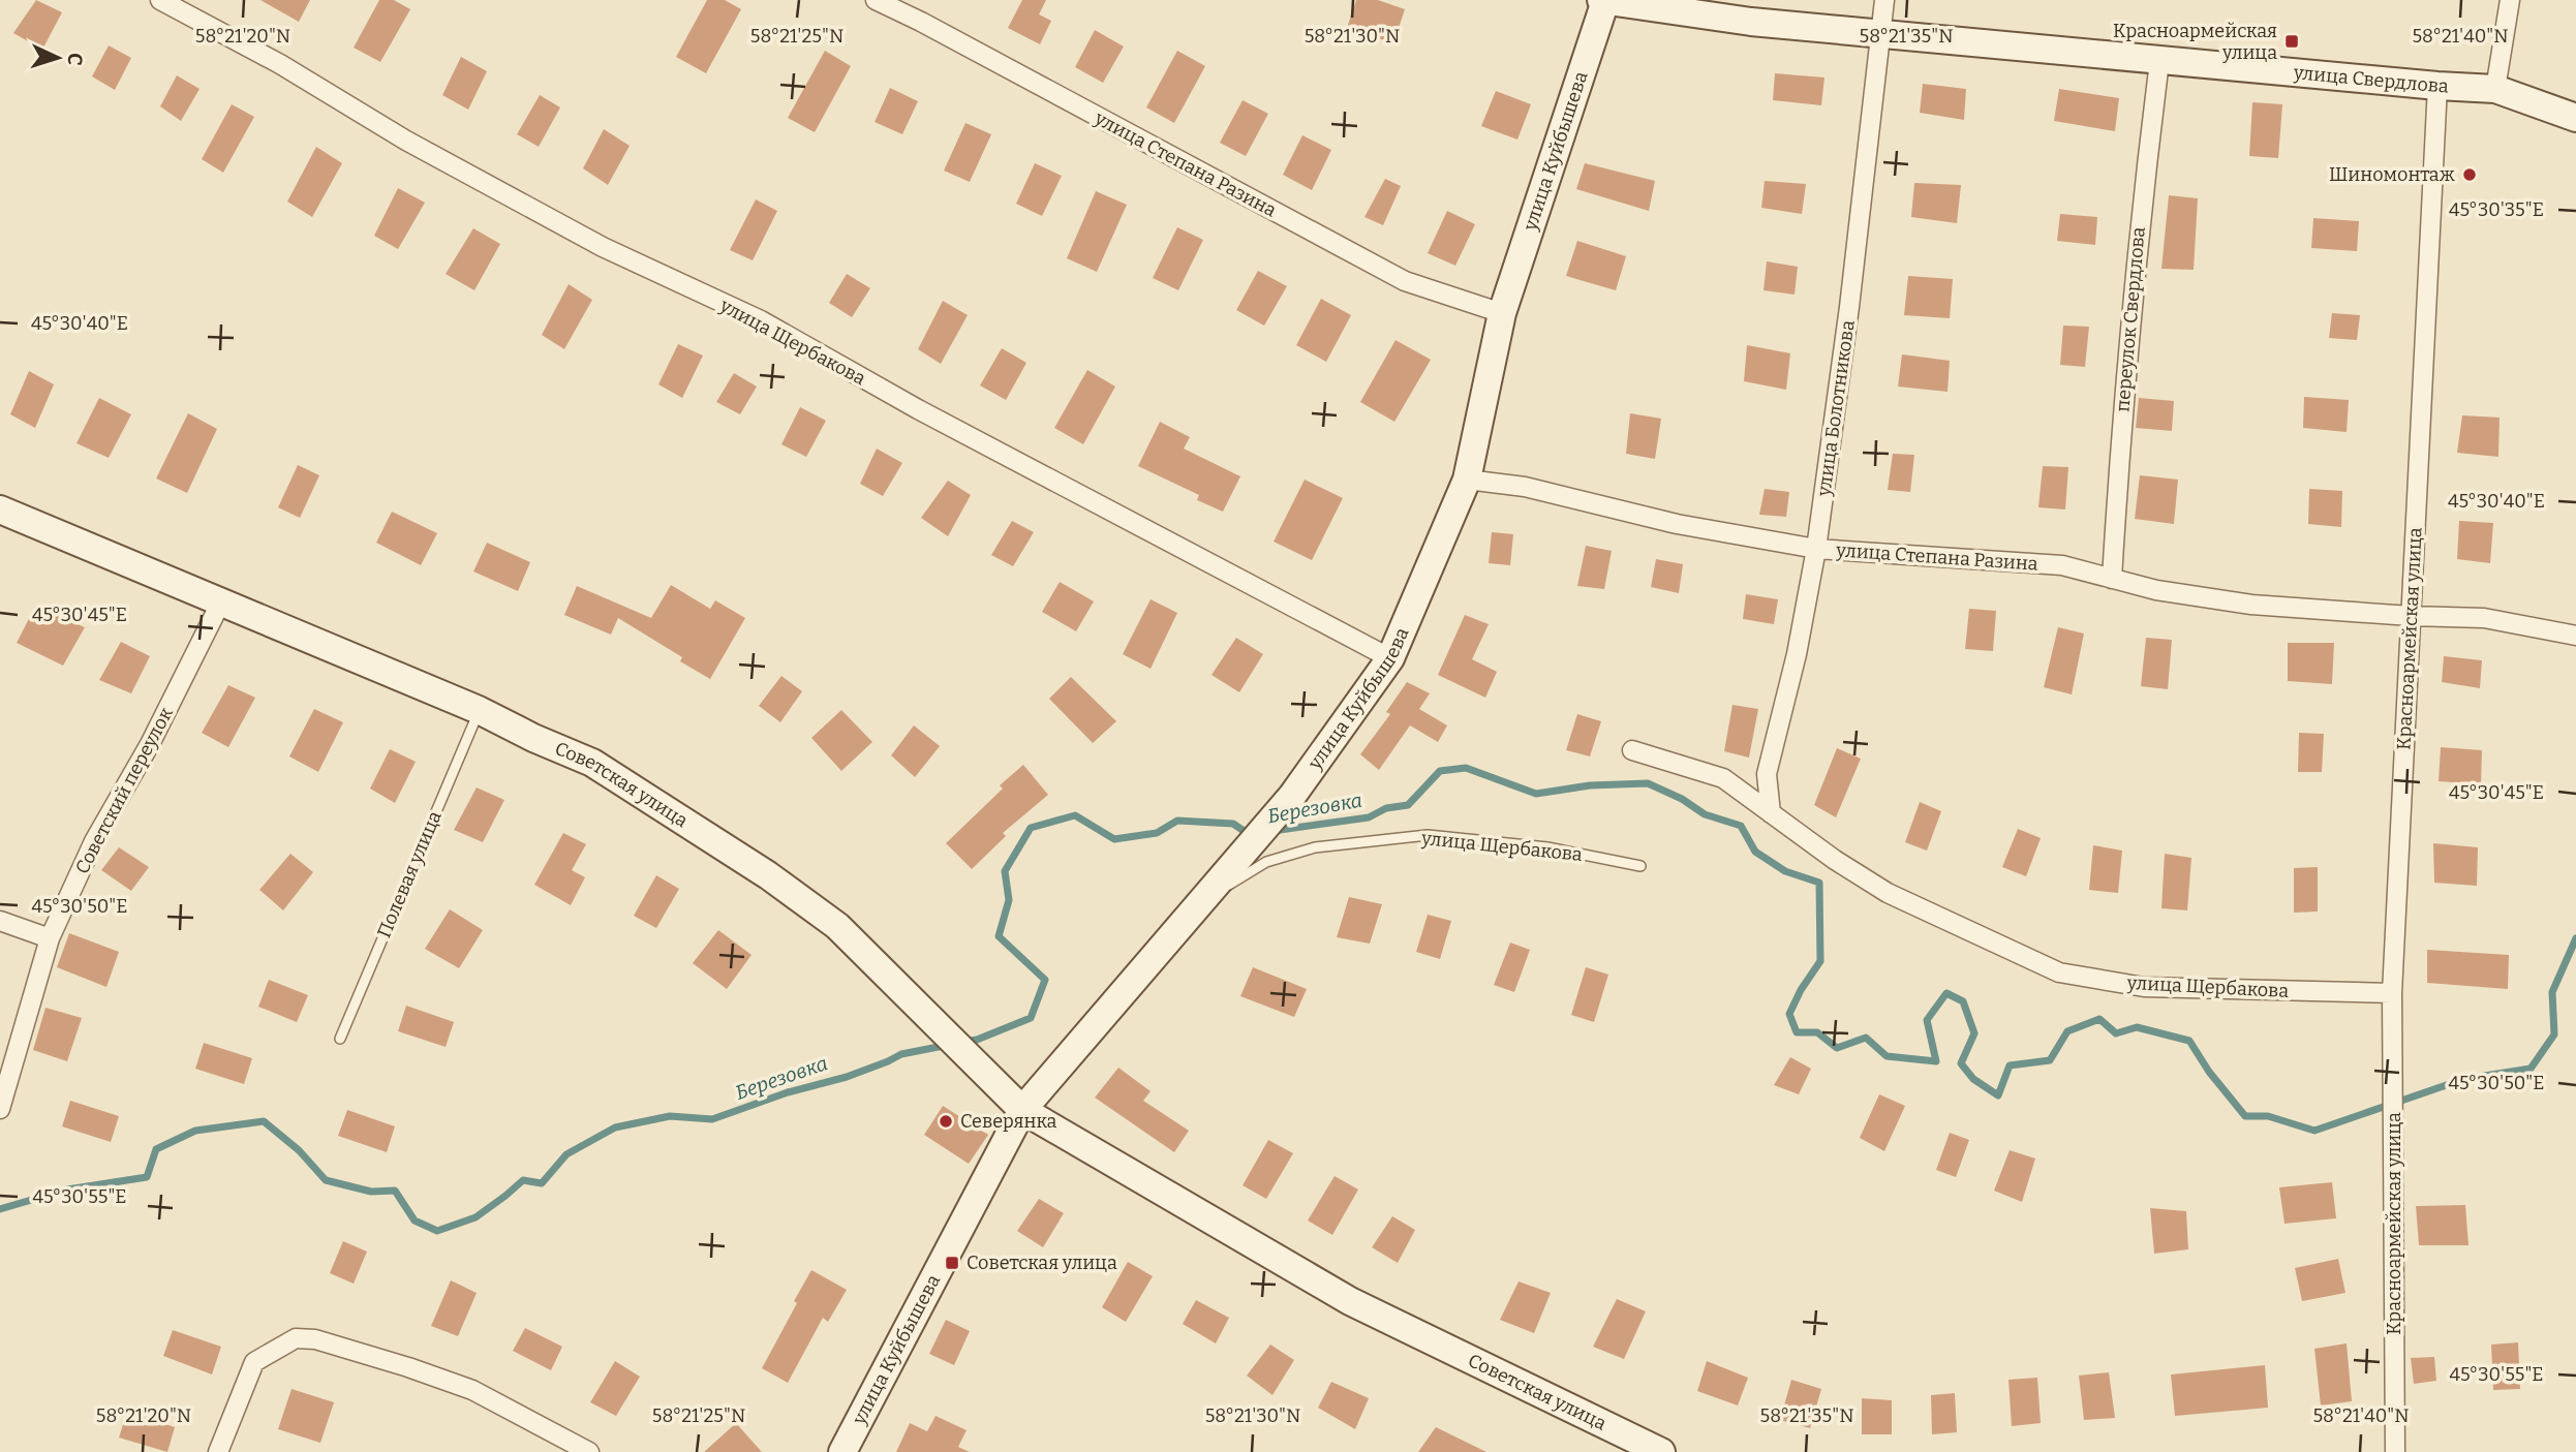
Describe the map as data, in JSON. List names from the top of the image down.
{
  "streets": {
    "street": [
      "улица Свердлова",
      "улица Куйбышева",
      "улица Степана Разина",
      "переулок Свердлова",
      "улица Щербакова",
      "улица Болотникова",
      "Красноармейская улица",
      "Советская улица",
      "Советский переулок"
    ],
    "lane": ["Полевая улица"]
  },
  "crossings": [
    ["улица Свердлова", "улица Куйбышева"],
    ["улица Свердлова", "переулок Свердлова"],
    ["улица Свердлова", "улица Болотникова"],
    ["улица Свердлова", "Красноармейская улица"],
    ["улица Куйбышева", "улица Степана Разина"],
    ["улица Куйбышева", "улица Щербакова"],
    ["улица Куйбышева", "Советская улица"],
    ["улица Степана Разина", "переулок Свердлова"],
    ["улица Степана Разина", "улица Болотникова"],
    ["улица Степана Разина", "Красноармейская улица"],
    ["улица Щербакова", "улица Болотникова"],
    ["улица Щербакова", "Красноармейская улица"],
    ["Советская улица", "Советский переулок"],
    ["Советская улица", "Полевая улица"]
  ],
  "water": ["Березовка"],
  "places": {
    "transit": ["Красноармейская улица", "Советская улица"],
    "other": ["Шиномонтаж", "Северянка"]
  },
  "north": "right",
  "coordinates": [
    "58°21'20\"N",
    "58°21'25\"N",
    "58°21'30\"N",
    "58°21'35\"N",
    "58°21'40\"N",
    "45°30'35\"E",
    "45°30'40\"E",
    "45°30'45\"E",
    "45°30'50\"E",
    "45°30'55\"E"
  ]
}
